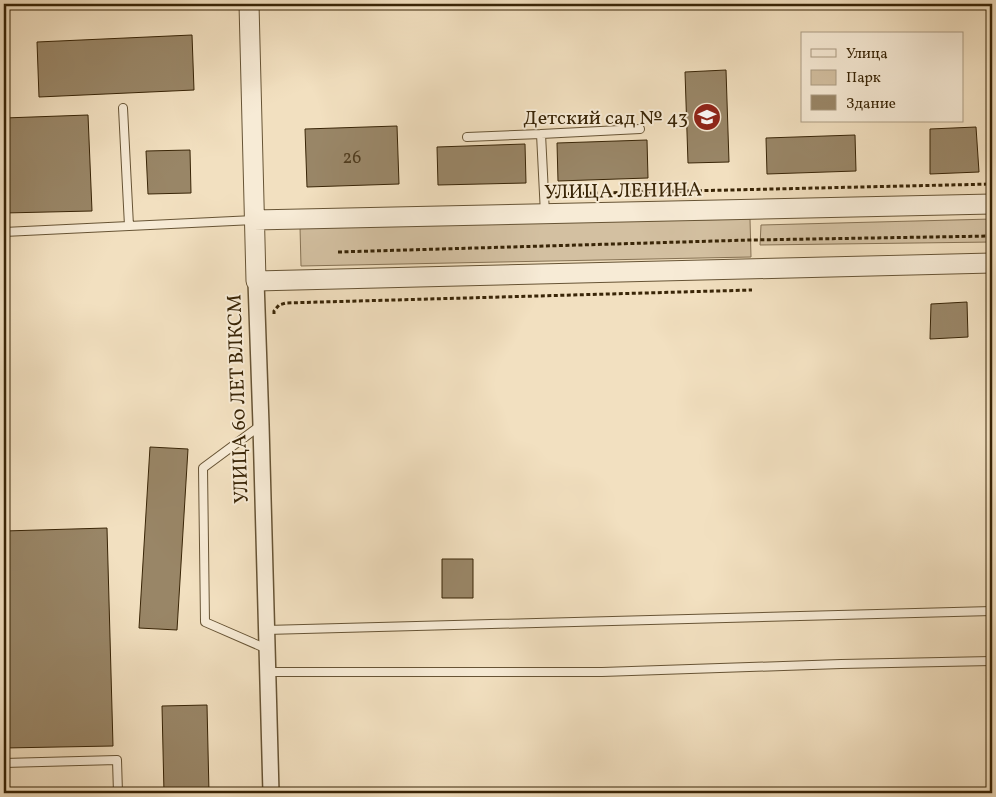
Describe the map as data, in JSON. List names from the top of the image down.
{
  "streets": {
    "street": ["УЛИЦА ЛЕНИНА", "УЛИЦА 60 ЛЕТ ВЛКСМ"]
  },
  "crossings": [
    ["УЛИЦА ЛЕНИНА", "УЛИЦА 60 ЛЕТ ВЛКСМ"]
  ],
  "places": {
    "school or university": ["Детский сад № 43"]
  },
  "house_numbers": ["26"],
  "legend": ["Улица", "Парк", "Здание"]
}
